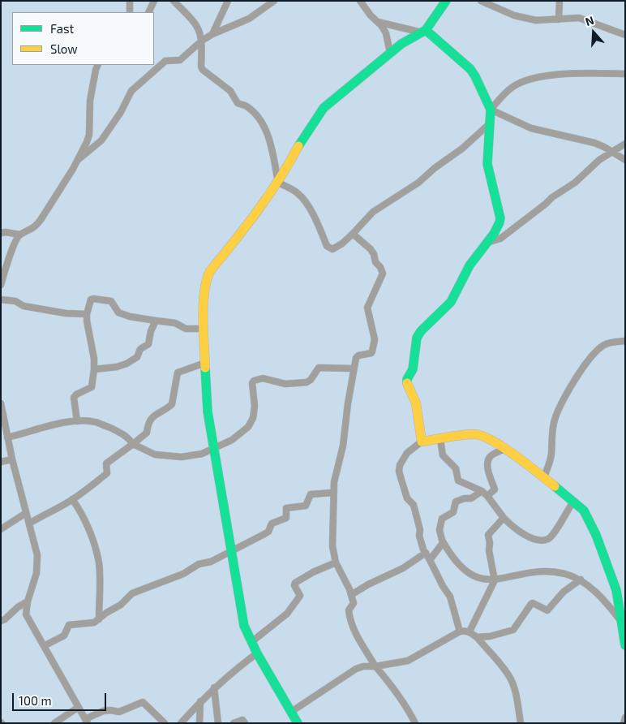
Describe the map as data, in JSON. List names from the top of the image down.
{
  "legend": ["Fast", "Slow"],
  "scale_bar": "100 m",
  "north": "top"
}
